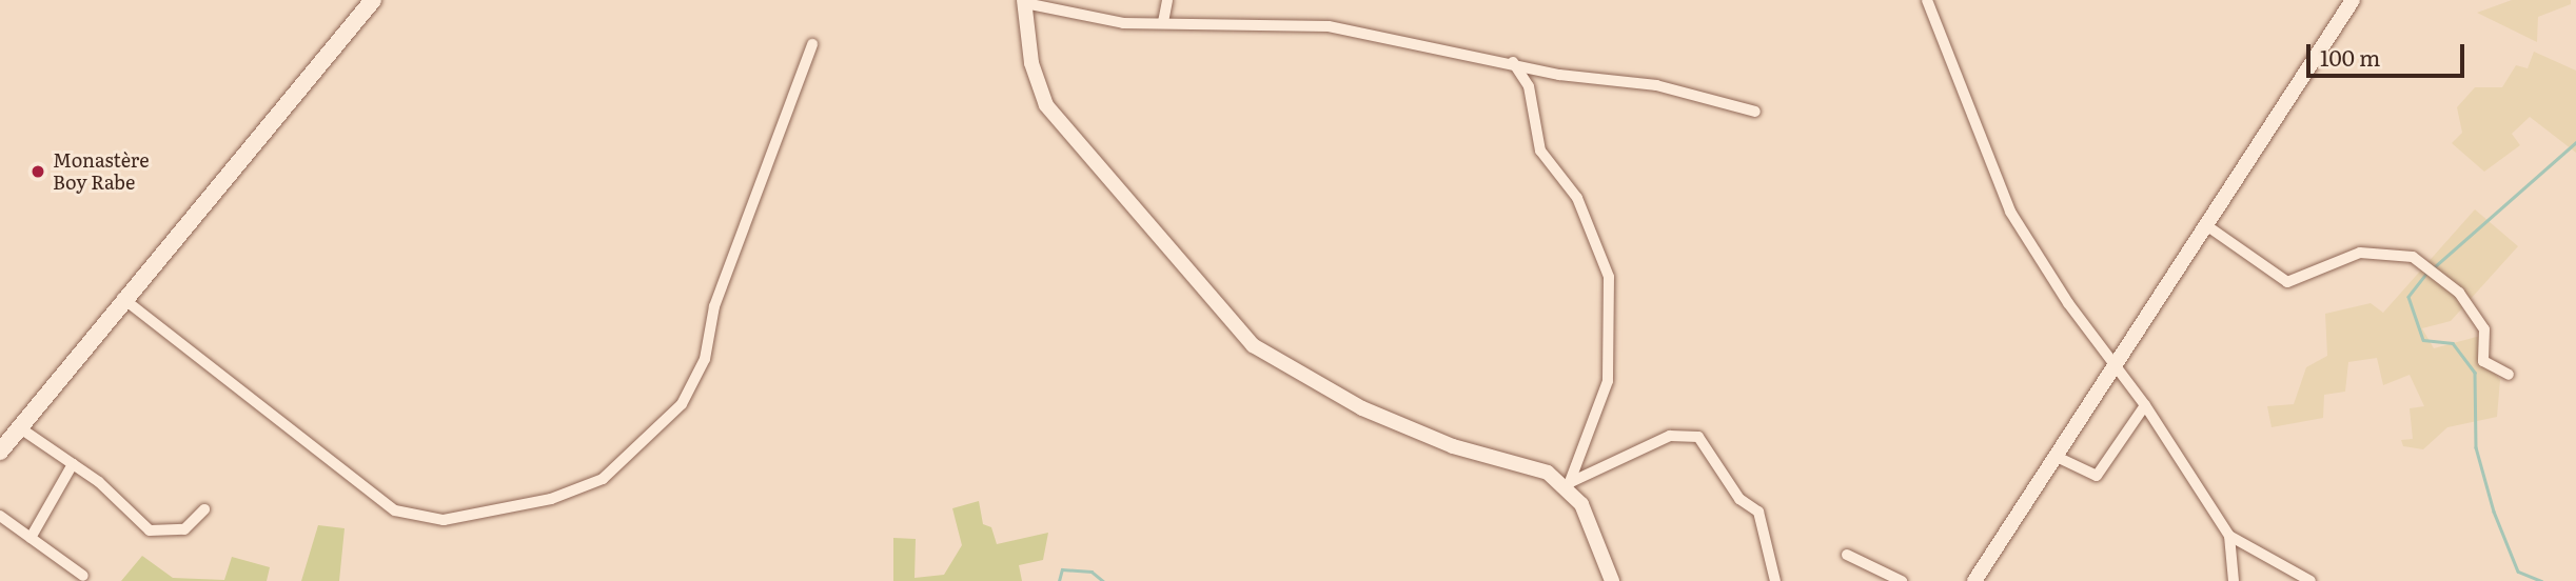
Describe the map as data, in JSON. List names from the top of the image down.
{
  "places": ["Monastère Boy Rabe"],
  "scale_bar": "100 m"
}
